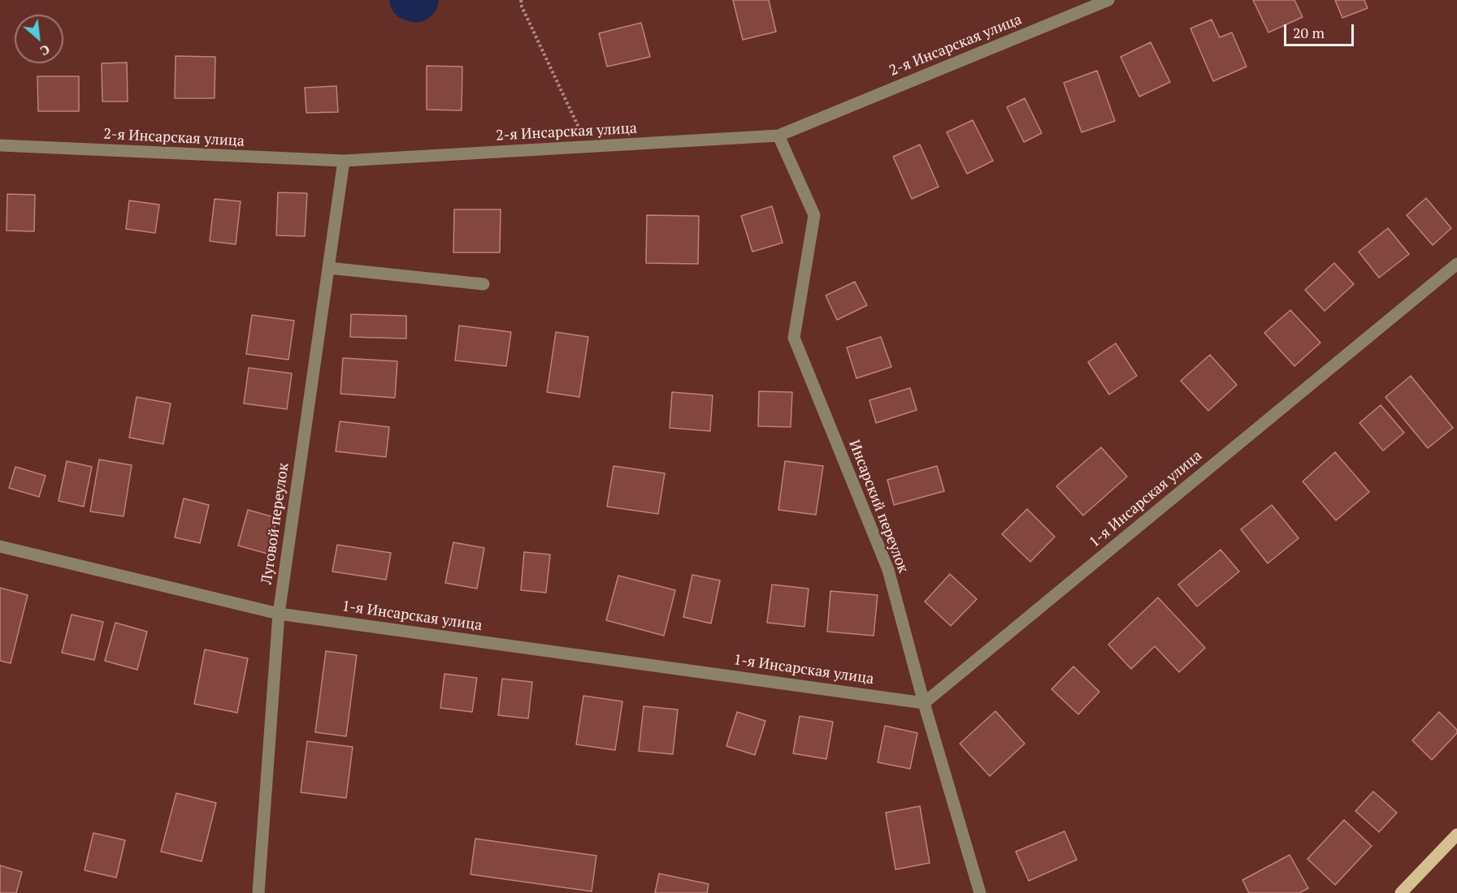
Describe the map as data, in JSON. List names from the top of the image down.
{
  "streets": {
    "street": [
      "2-я Инсарская улица",
      "1-я Инсарская улица",
      "Инсарский переулок",
      "Луговой переулок"
    ]
  },
  "crossings": [
    ["2-я Инсарская улица", "Инсарский переулок"],
    ["2-я Инсарская улица", "Луговой переулок"],
    ["1-я Инсарская улица", "Инсарский переулок"],
    ["1-я Инсарская улица", "Луговой переулок"]
  ],
  "scale_bar": "20 m",
  "north": "bottom right"
}
